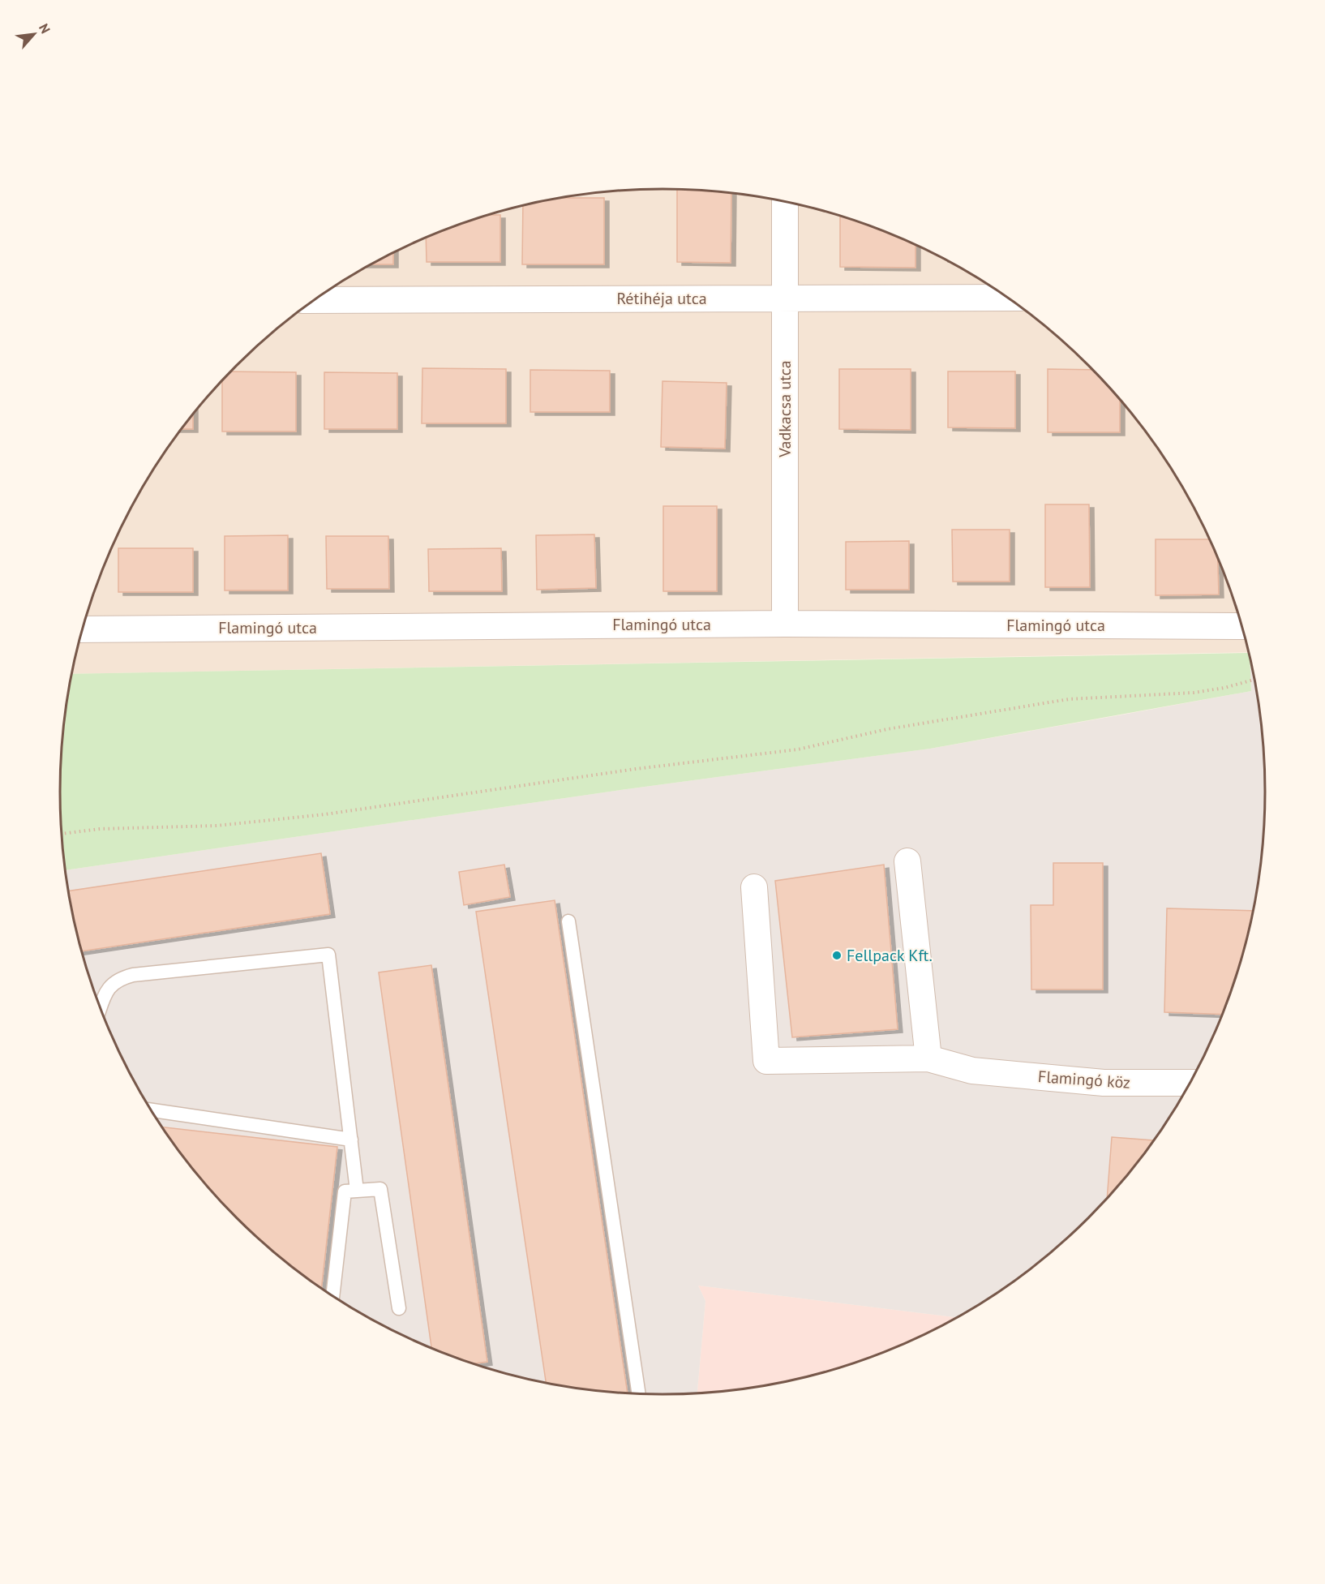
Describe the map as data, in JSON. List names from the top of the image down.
{
  "streets": {
    "street": [
      "Rétihéja utca",
      "Vadkacsa utca",
      "Flamingó utca",
      "Flamingó köz"
    ]
  },
  "crossings": [
    ["Rétihéja utca", "Vadkacsa utca"],
    ["Vadkacsa utca", "Flamingó utca"]
  ],
  "places": ["Fellpack Kft."],
  "north": "top right"
}
